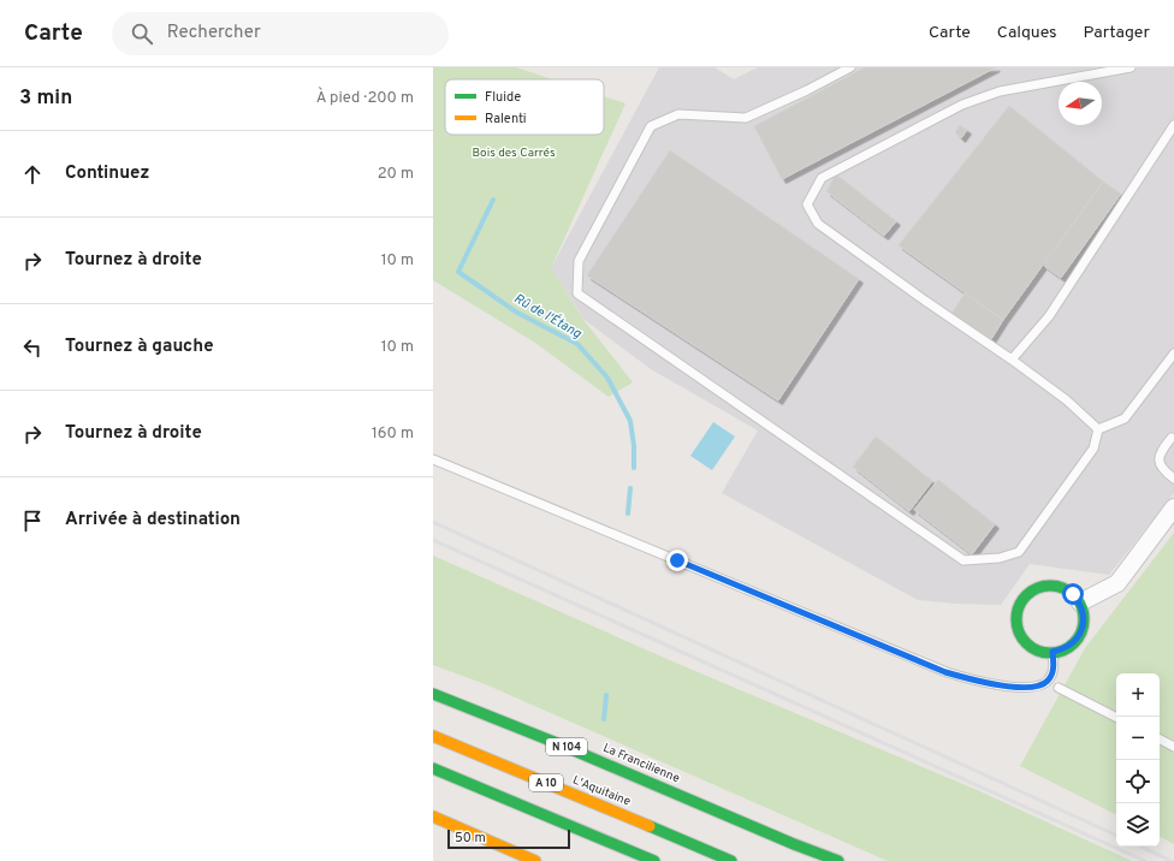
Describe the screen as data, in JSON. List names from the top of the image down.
{
  "streets": {
    "main road": [
      "N 104",
      "La Francilienne",
      "A 10",
      "L'Aquitaine"
    ]
  },
  "water": ["Rû de l'Étang"],
  "parks": ["Bois des Carrés"],
  "legend": ["Fluide", "Ralenti"],
  "scale_bar": "50 m",
  "north": "left",
  "page": {
    "header": "Carte",
    "search": "Rechercher",
    "nav": ["Carte", "Calques", "Partager"],
    "heading": ["3 min", "À pied · 200 m"],
    "list": [
      ["Continuez", "20 m"],
      ["Tournez à droite", "10 m"],
      ["Tournez à gauche", "10 m"],
      ["Tournez à droite", "160 m"],
      "Arrivée à destination"
    ],
    "map_buttons": ["+", "−"],
    "scale": "50 m"
  }
}
